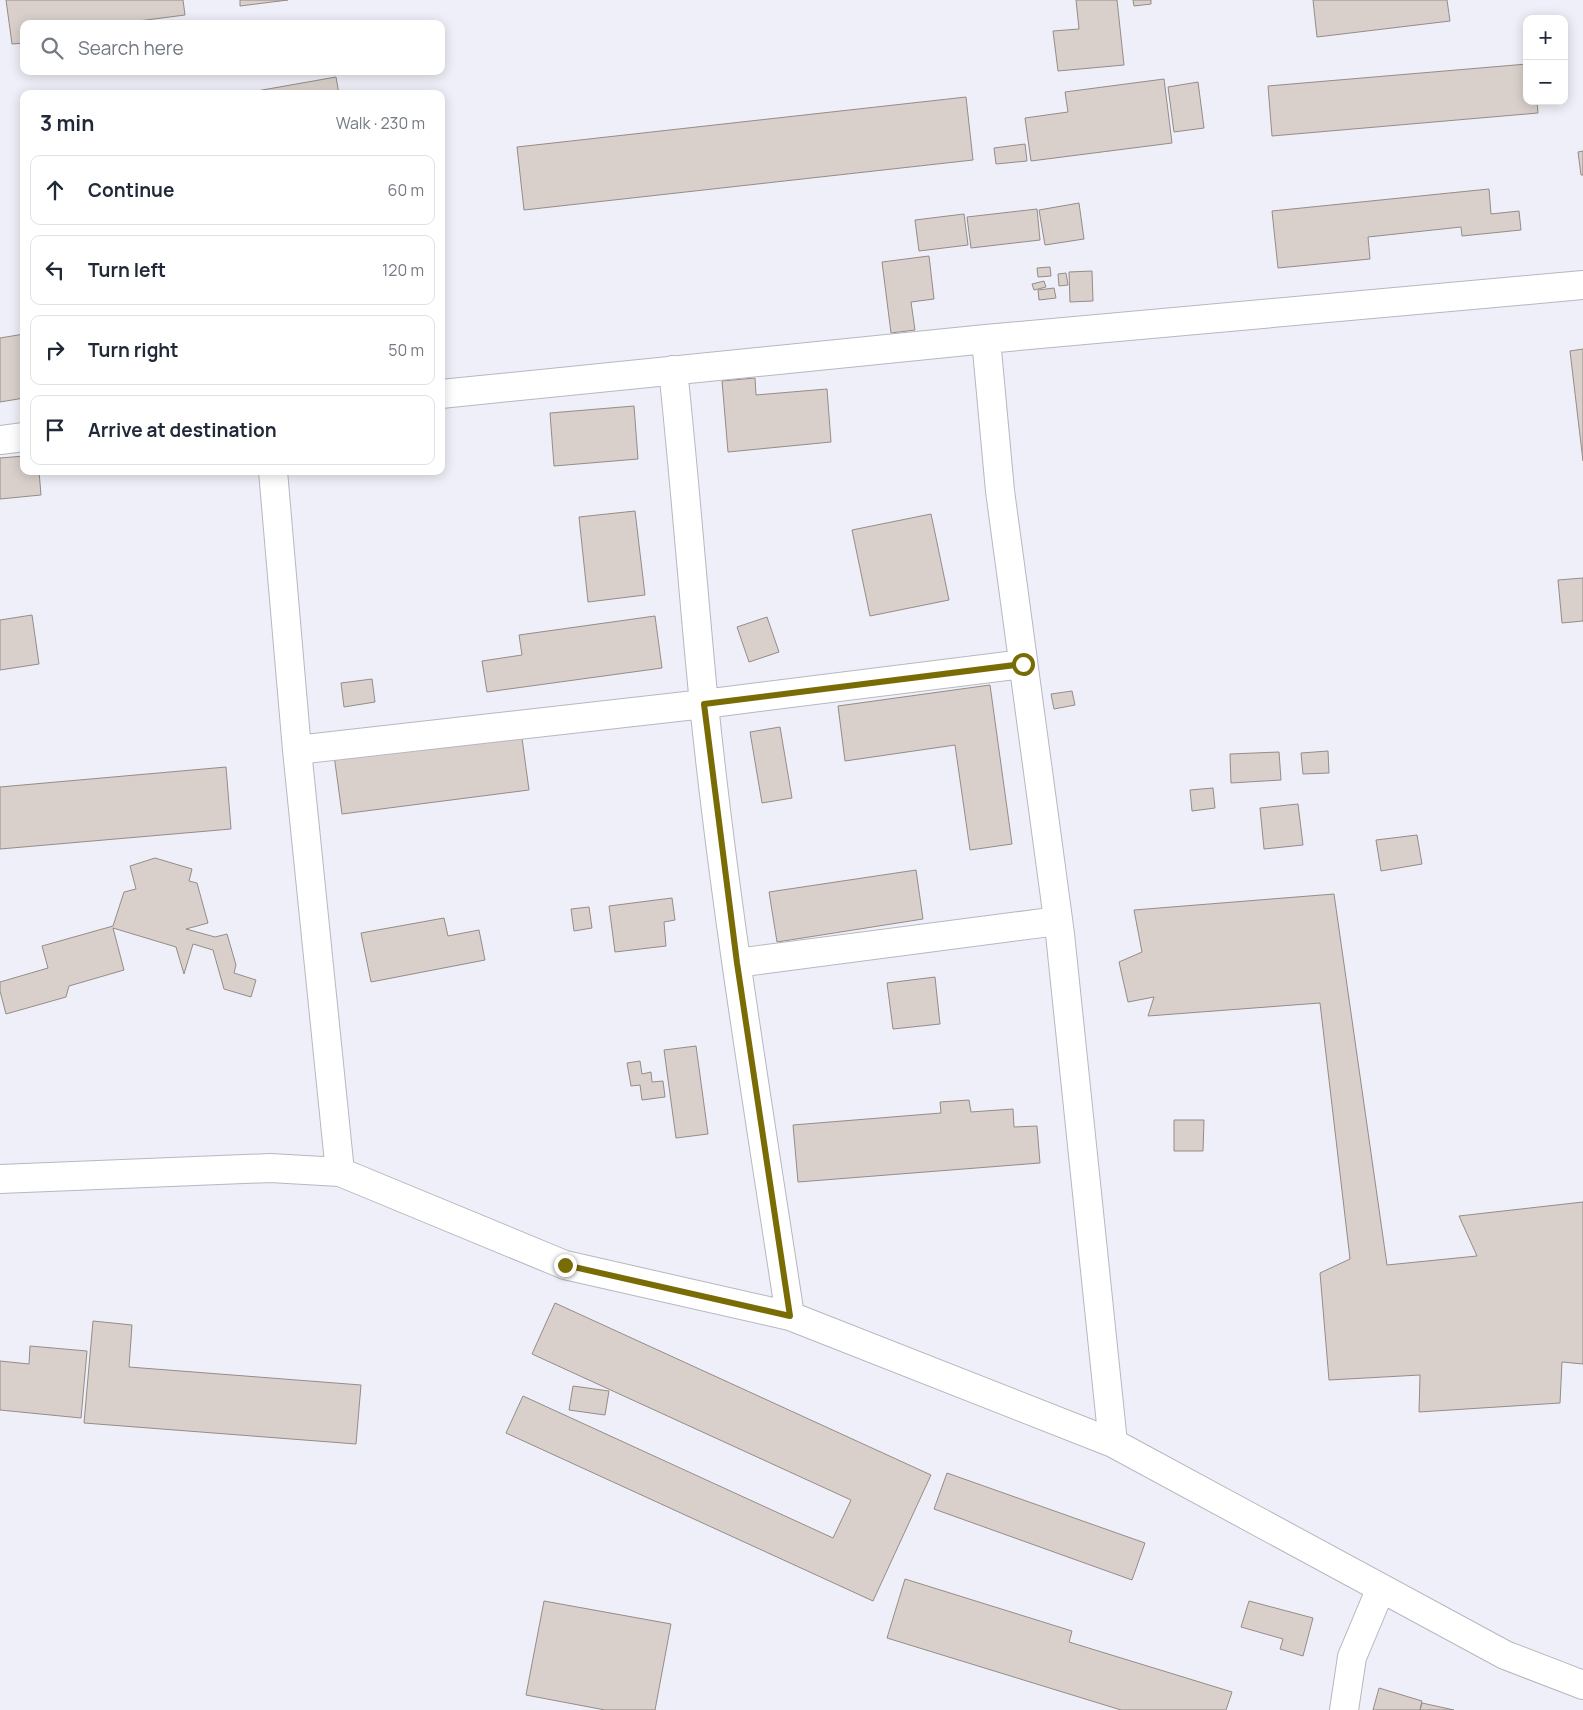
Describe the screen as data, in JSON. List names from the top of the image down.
{
  "page": {
    "map_buttons": ["+", "−"],
    "search": "Search here",
    "heading": ["3 min", "Walk · 230 m"],
    "list": [
      ["Continue", "60 m"],
      ["Turn left", "120 m"],
      ["Turn right", "50 m"],
      "Arrive at destination"
    ]
  }
}
